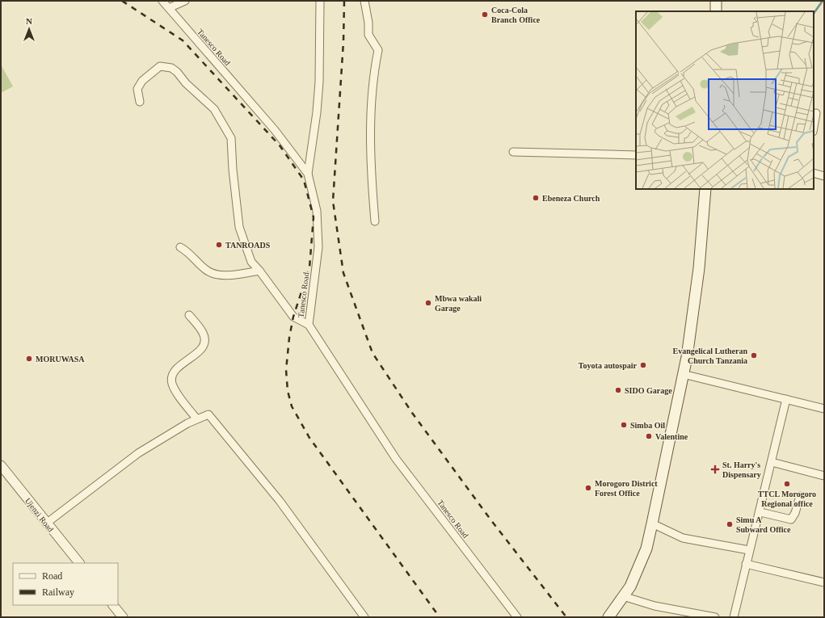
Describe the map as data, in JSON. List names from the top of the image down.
{
  "streets": {
    "street": ["Tanesco Road", "Ujenzi Road"]
  },
  "places": {
    "other": [
      "Coca-Cola Branch Office",
      "Ebeneza Church",
      "TANROADS",
      "Mbwa wakali Garage",
      "Evangelical Lutheran Church Tanzania",
      "MORUWASA",
      "Toyota autospair",
      "SIDO Garage",
      "Simba Oil",
      "Valentine",
      "TTCL Morogoro Regional office",
      "Morogoro District Forest Office",
      "Simu A Subward Office"
    ],
    "health": ["St. Harry's Dispensary"]
  },
  "legend": ["Road", "Railway"],
  "north": "top"
}
